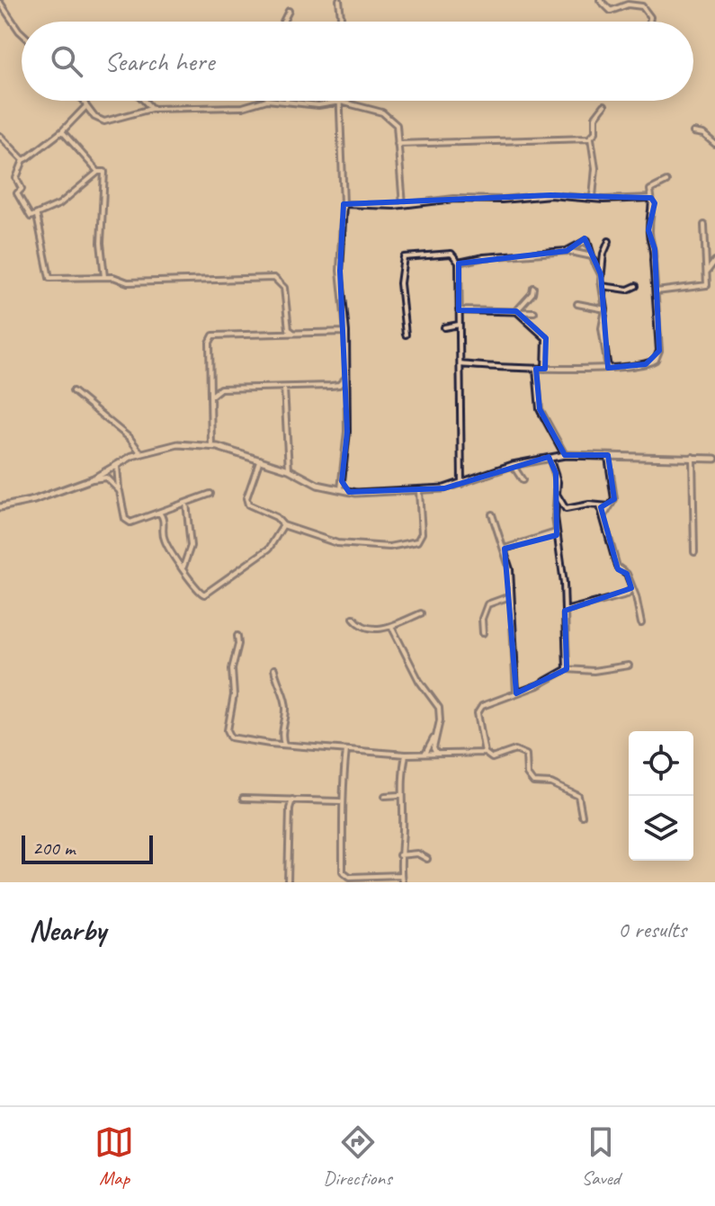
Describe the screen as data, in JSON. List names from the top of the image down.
{
  "scale_bar": "200 m",
  "page": {
    "search": "Search here",
    "scale": "200 m",
    "heading": ["Nearby", "0 results"],
    "nav": ["Map", "Directions", "Saved"]
  }
}
